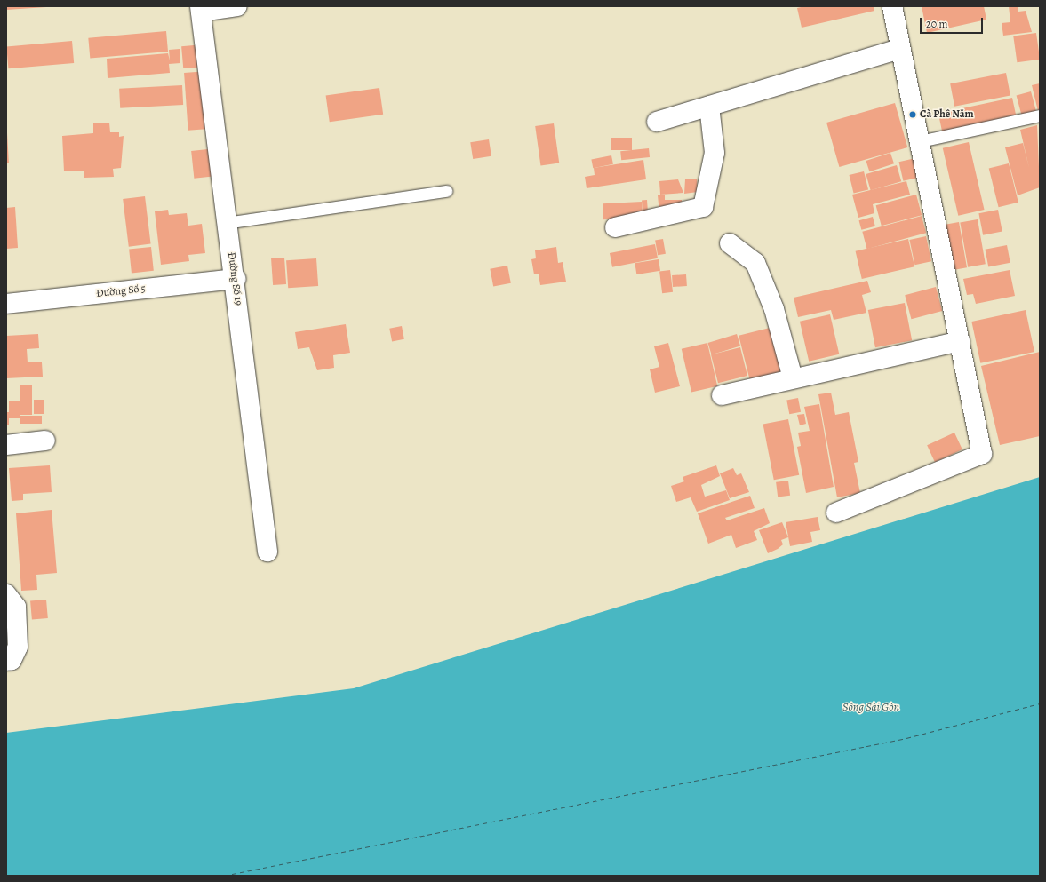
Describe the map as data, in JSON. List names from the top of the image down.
{
  "streets": {
    "street": ["Đường Số 19", "Đường Số 5"]
  },
  "crossings": [
    ["Đường Số 19", "Đường Số 5"]
  ],
  "water": ["Sông Sài Gòn"],
  "places": ["Cà Phê Năm"],
  "scale_bar": "20 m"
}
